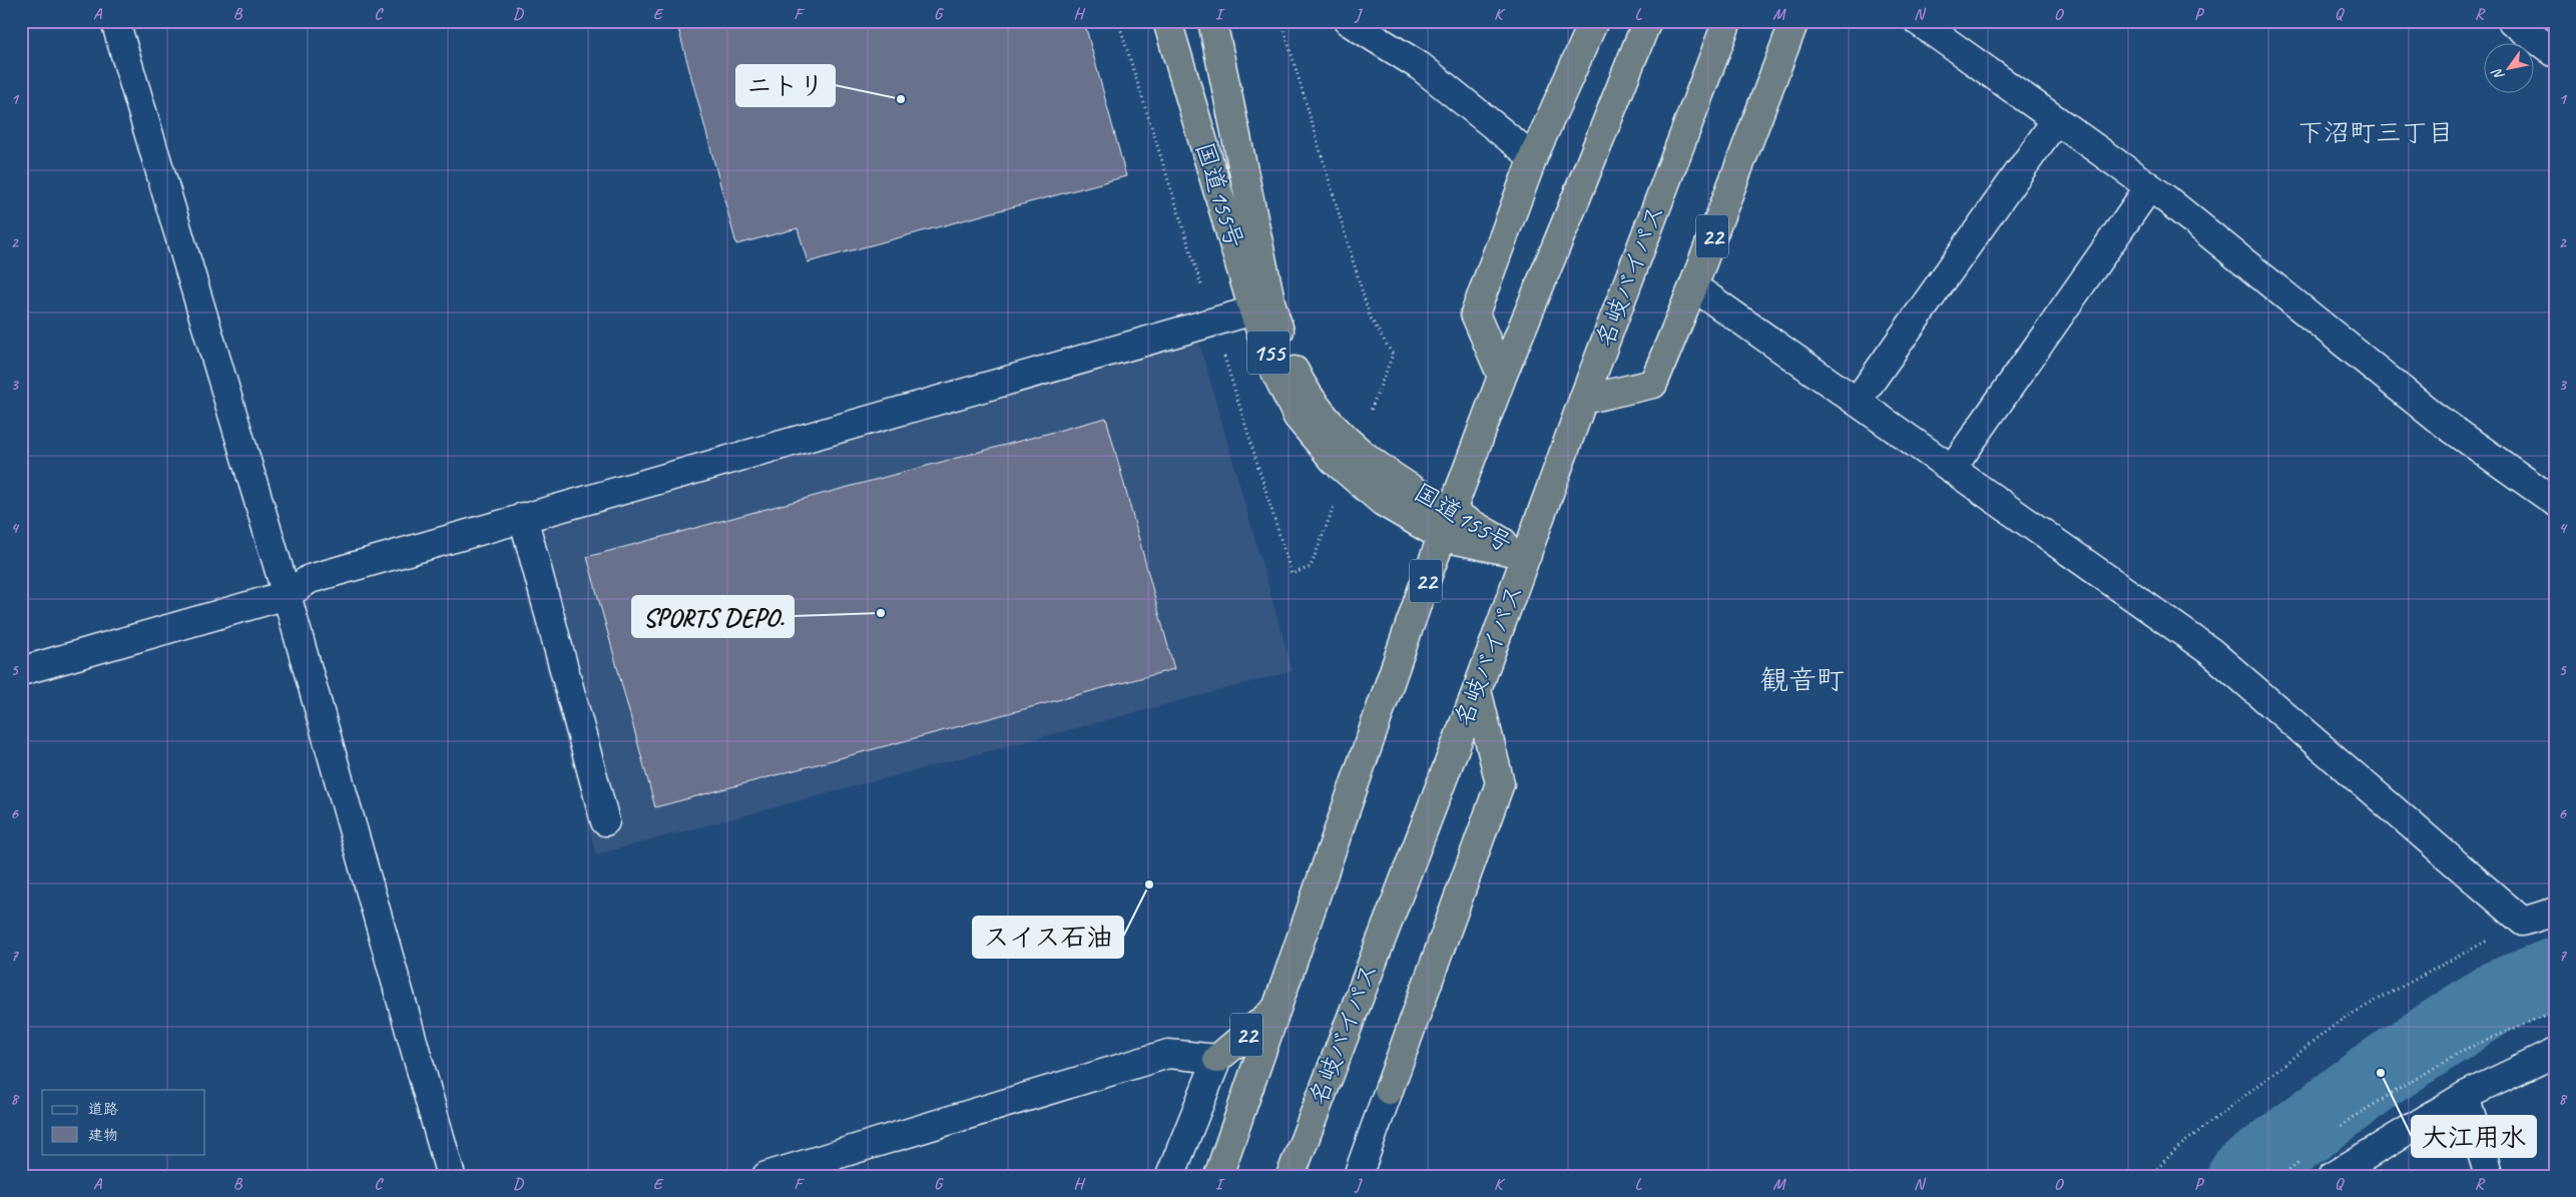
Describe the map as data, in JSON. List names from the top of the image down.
{
  "streets": {
    "highway": [
      "国道155号",
      "22",
      "名岐バイパス",
      "155"
    ]
  },
  "crossings": [
    ["国道155号", "22"],
    ["国道155号", "名岐バイパス"],
    ["22", "名岐バイパス"]
  ],
  "districts": ["下沼町三丁目", "観音町"],
  "places": [
    "ニトリ",
    "SPORTS DEPO.",
    "スイス石油",
    "大江用水"
  ],
  "legend": ["道路", "建物"],
  "north": "bottom left",
  "grid": {
    "columns": [
      "A",
      "B",
      "C",
      "D",
      "E",
      "F",
      "G",
      "H",
      "I",
      "J",
      "K",
      "L",
      "M",
      "N",
      "O",
      "P",
      "Q",
      "R"
    ],
    "rows": [
      "1",
      "2",
      "3",
      "4",
      "5",
      "6",
      "7",
      "8"
    ]
  }
}
